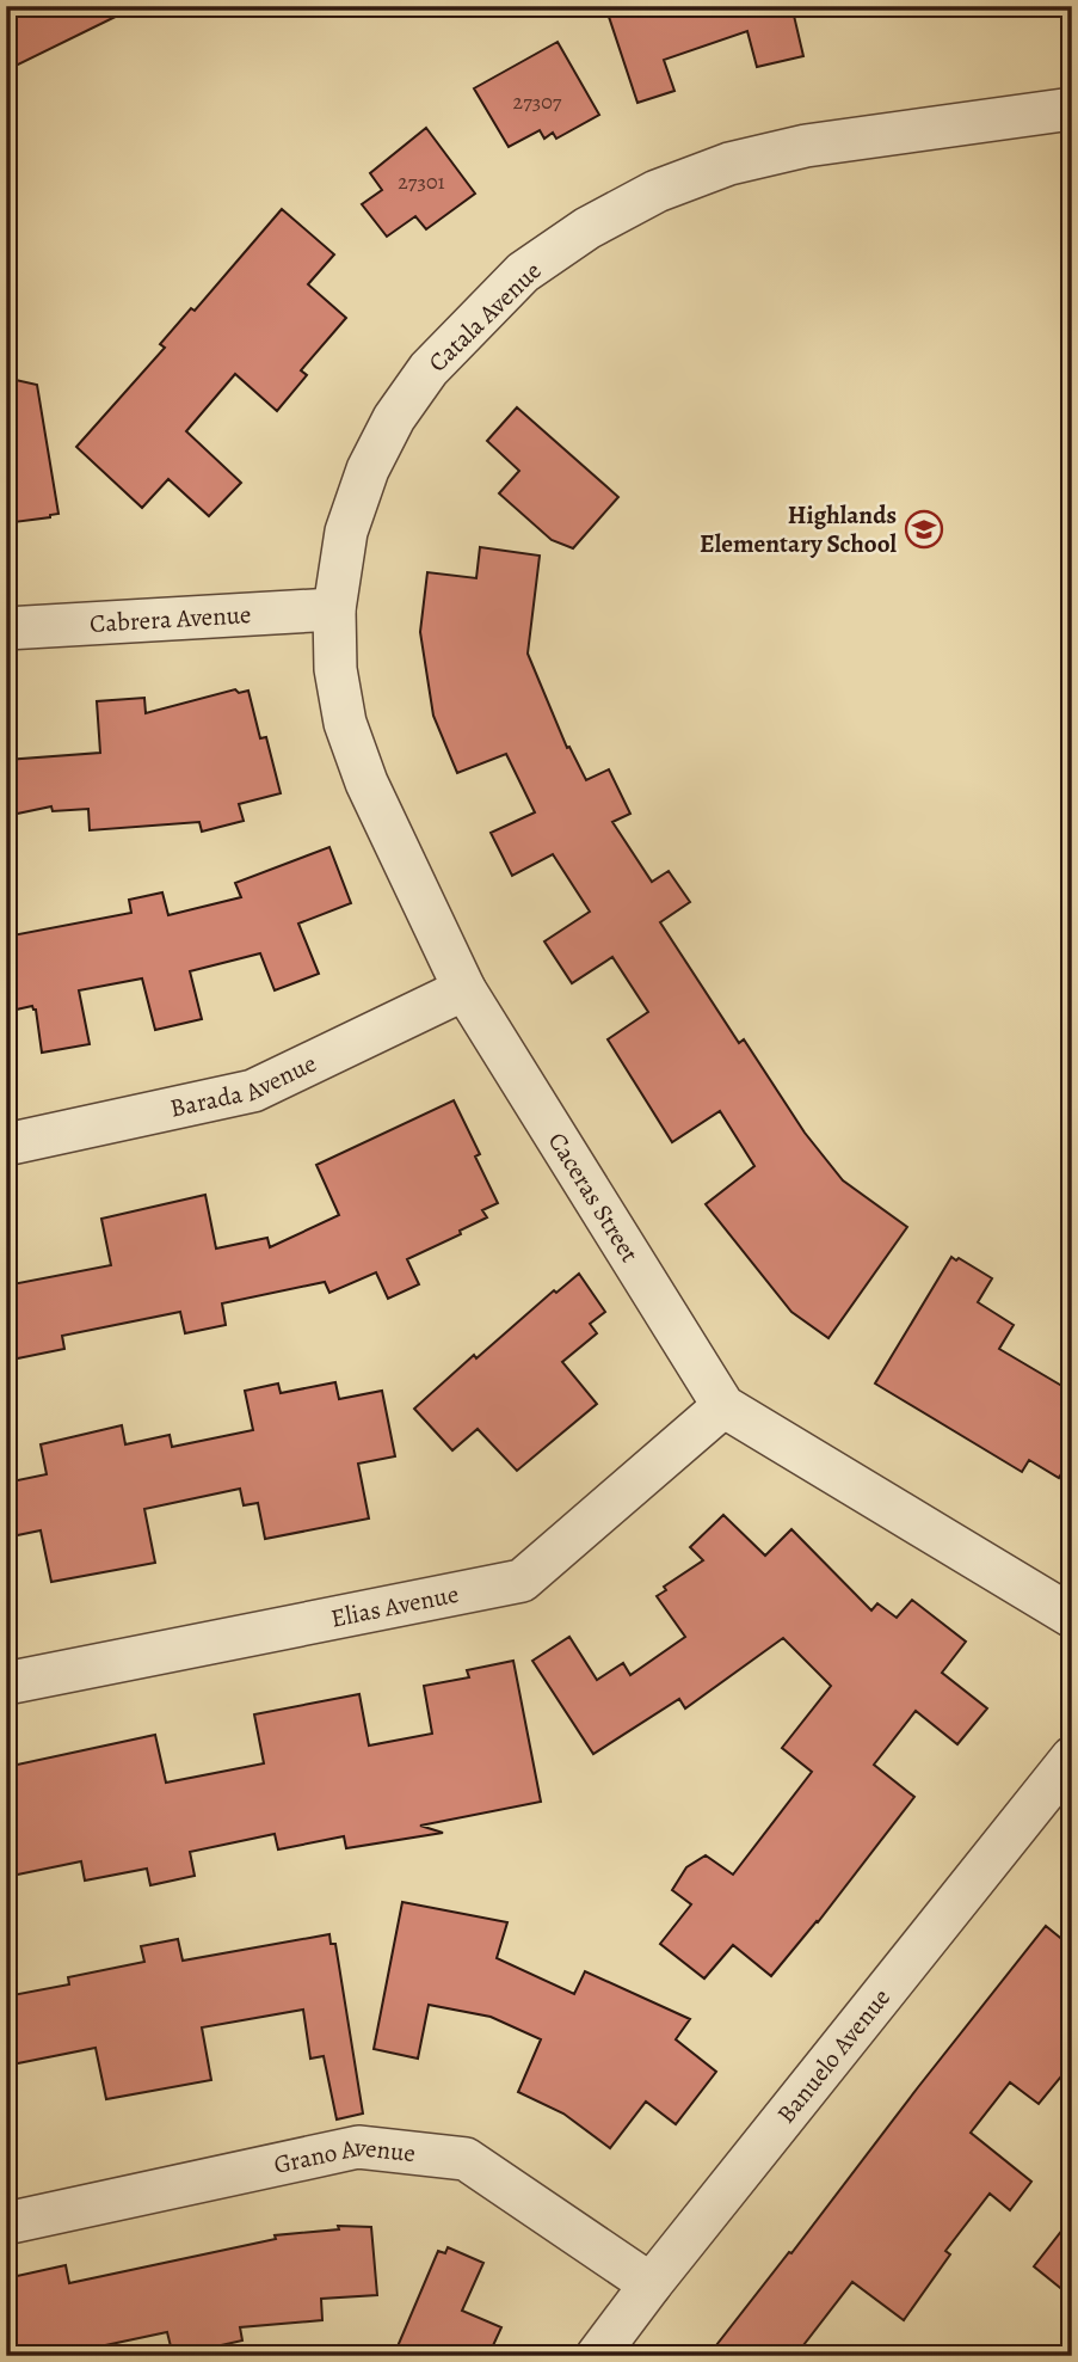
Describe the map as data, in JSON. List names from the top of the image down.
{
  "streets": {
    "street": [
      "Catala Avenue",
      "Cabrera Avenue",
      "Barada Avenue",
      "Caceras Street",
      "Elias Avenue",
      "Banuelo Avenue",
      "Grano Avenue"
    ]
  },
  "crossings": [
    ["Catala Avenue", "Cabrera Avenue"],
    ["Catala Avenue", "Caceras Street"],
    ["Cabrera Avenue", "Caceras Street"],
    ["Barada Avenue", "Caceras Street"],
    ["Caceras Street", "Elias Avenue"],
    ["Banuelo Avenue", "Grano Avenue"]
  ],
  "places": {
    "school or university": ["Highlands Elementary School"]
  },
  "house_numbers": ["27307", "27301"]
}
